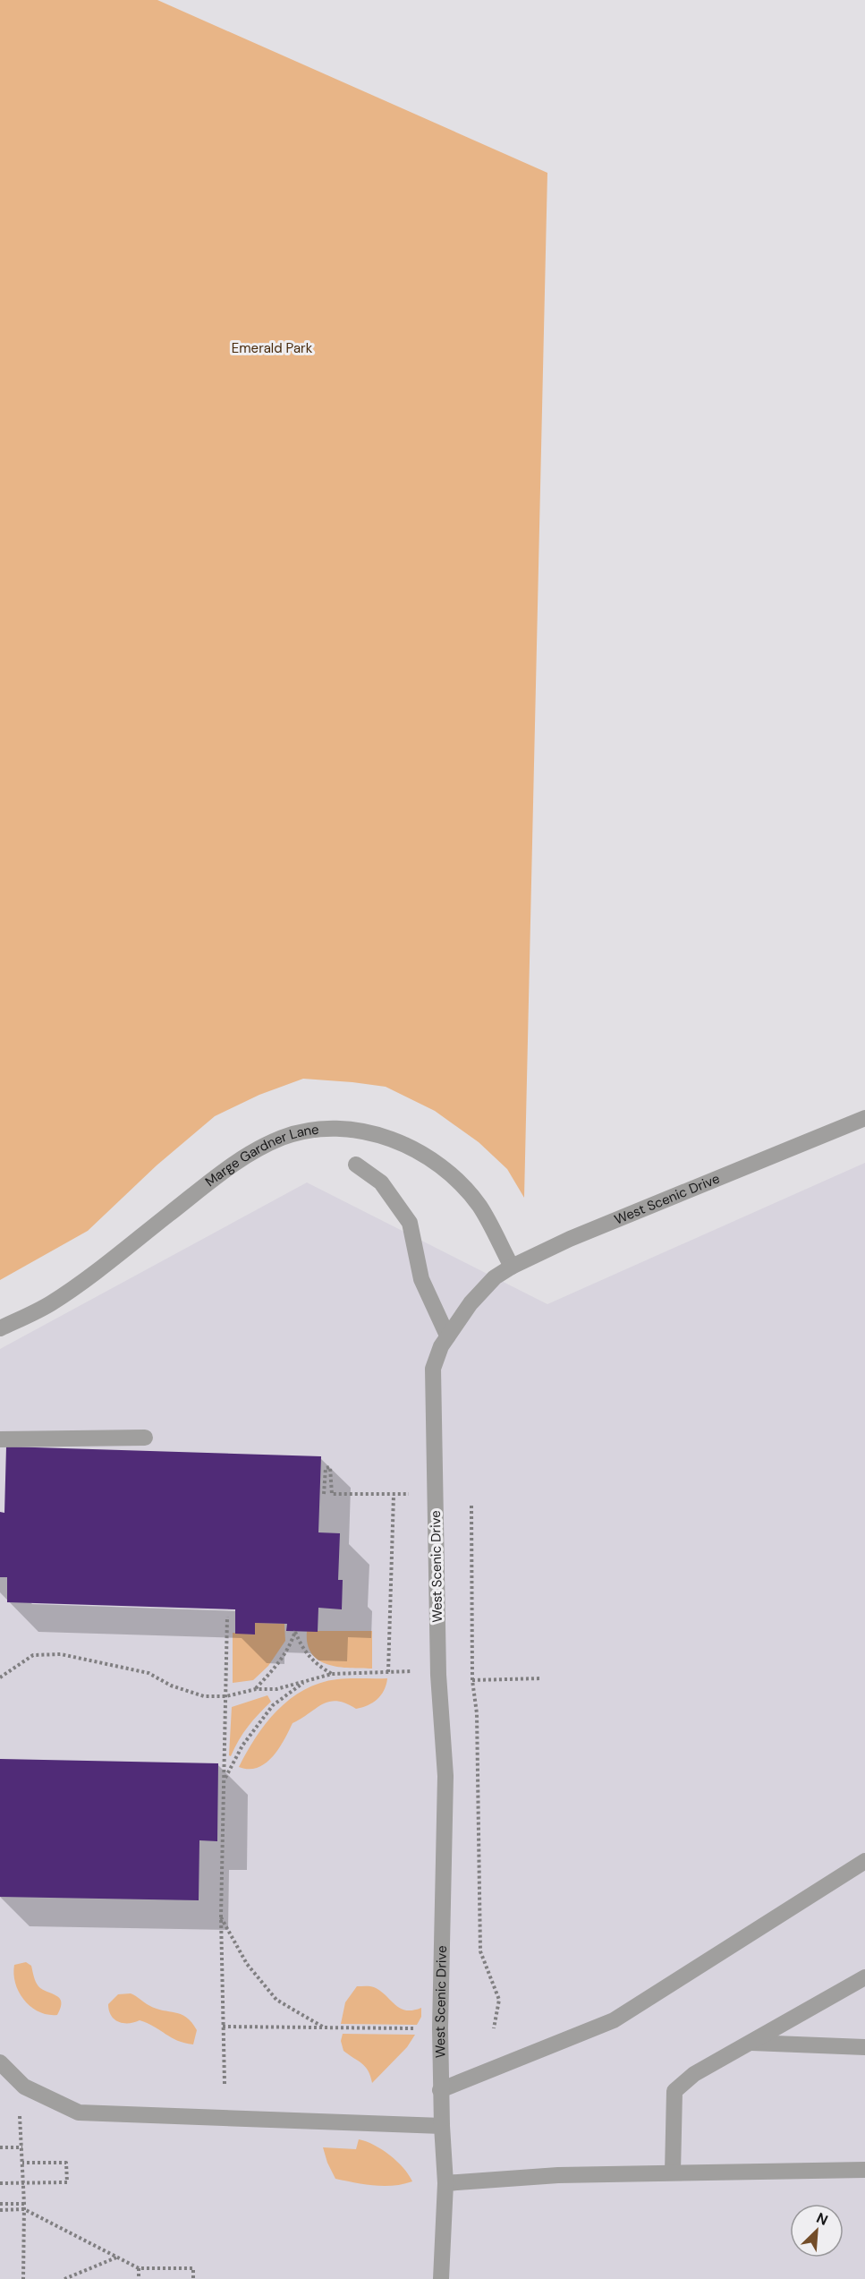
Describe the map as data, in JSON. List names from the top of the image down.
{
  "streets": {
    "street": ["Marge Gardner Lane", "West Scenic Drive"]
  },
  "crossings": [
    ["Marge Gardner Lane", "West Scenic Drive"]
  ],
  "parks": ["Emerald Park"],
  "north": "top right"
}
